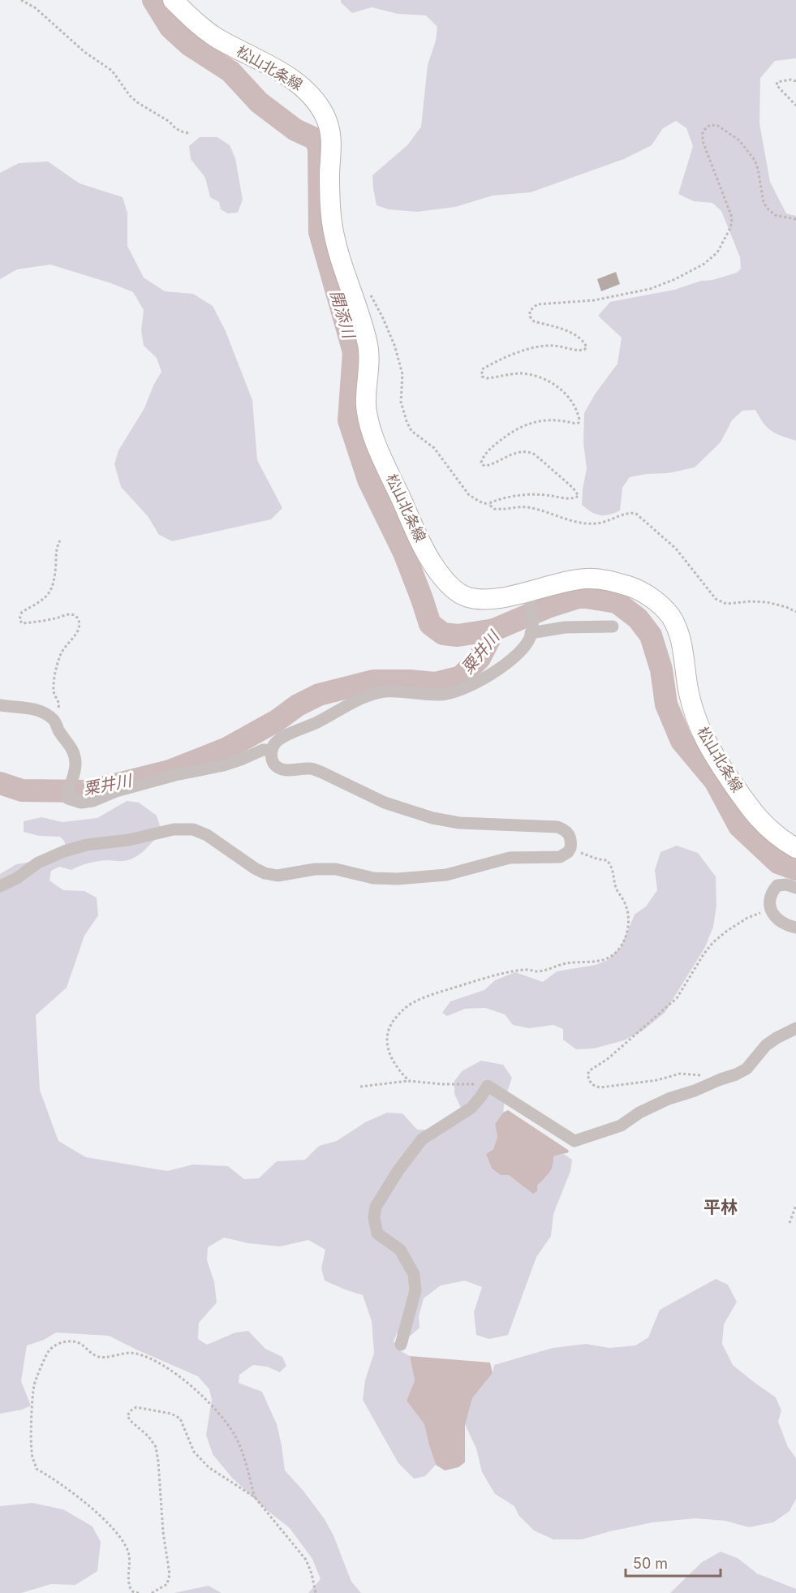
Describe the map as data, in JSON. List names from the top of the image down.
{
  "streets": {
    "main road": ["松山北条線"]
  },
  "districts": ["平林"],
  "water": ["開添川", "粟井川"],
  "scale_bar": "50 m"
}
